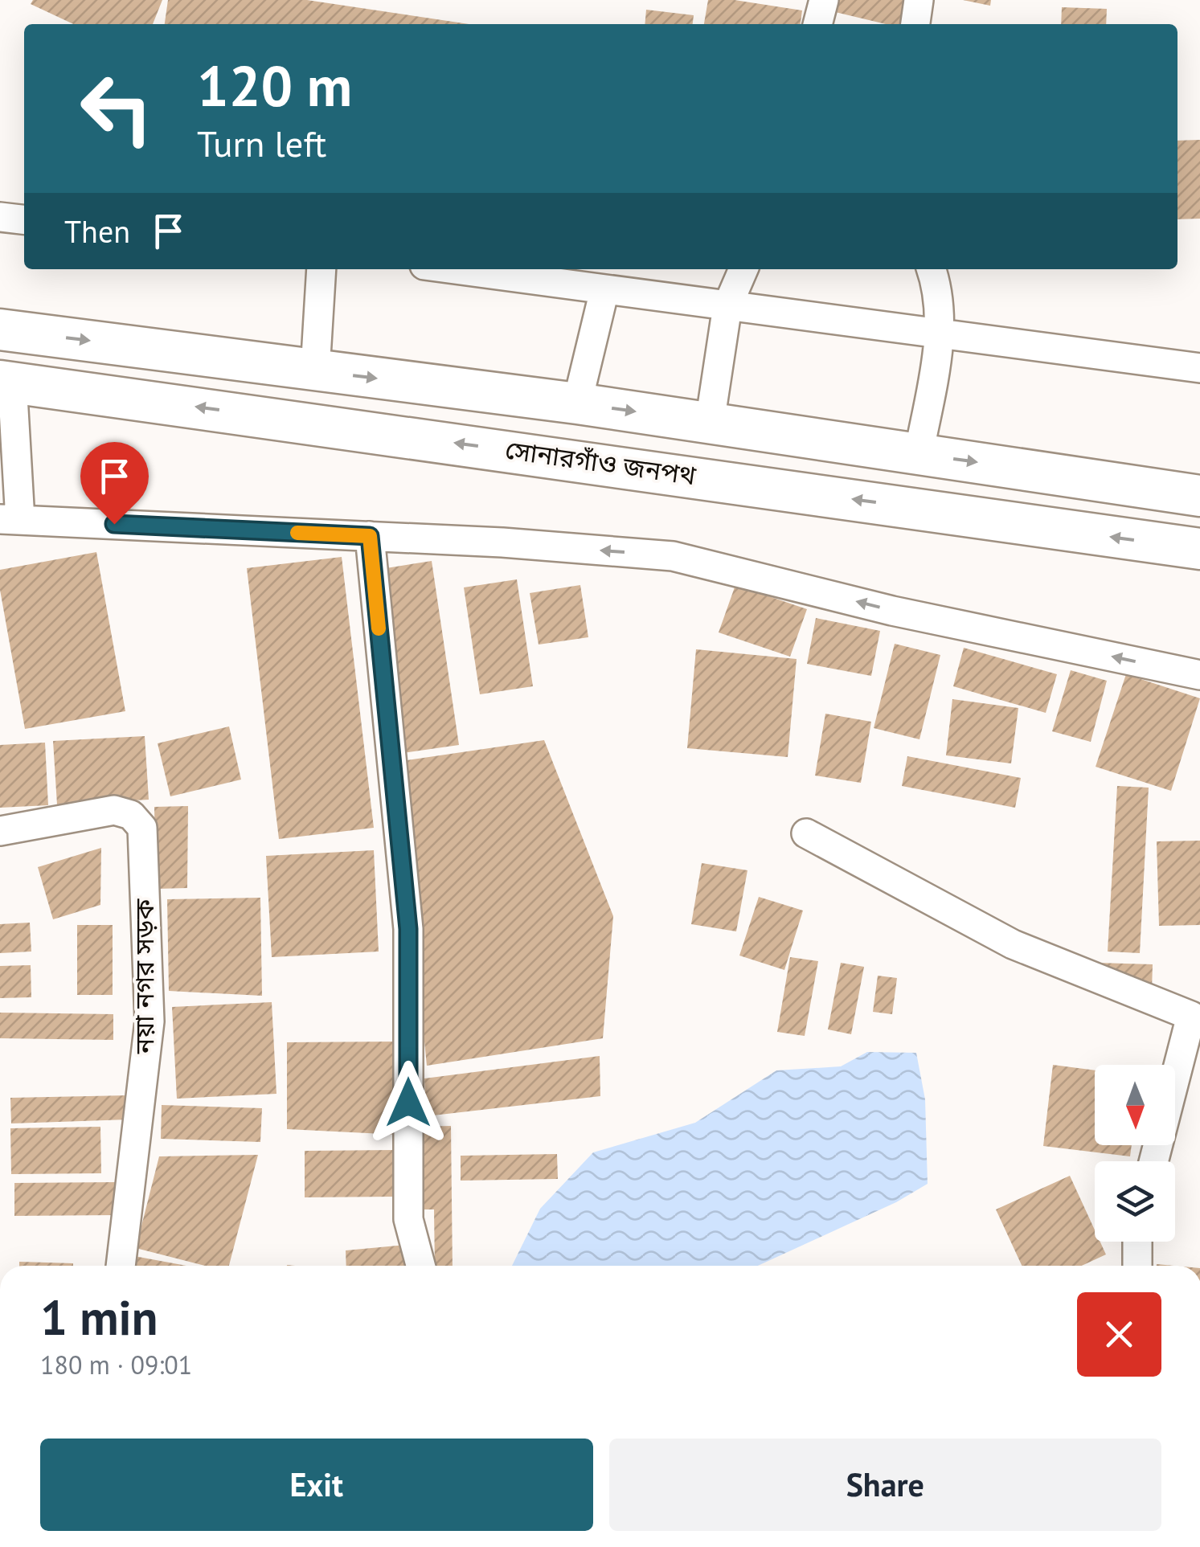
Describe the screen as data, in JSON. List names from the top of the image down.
{
  "streets": {
    "main road": ["সোনারগাঁও জনপথ"],
    "street": ["নয়া নগর সড়ক"]
  },
  "north": "bottom",
  "page": {
    "turn": ["120 m", "Turn left"],
    "then": "Then",
    "heading": ["1 min", "180 m · 09:01"],
    "buttons": ["Exit", "Share"]
  }
}
